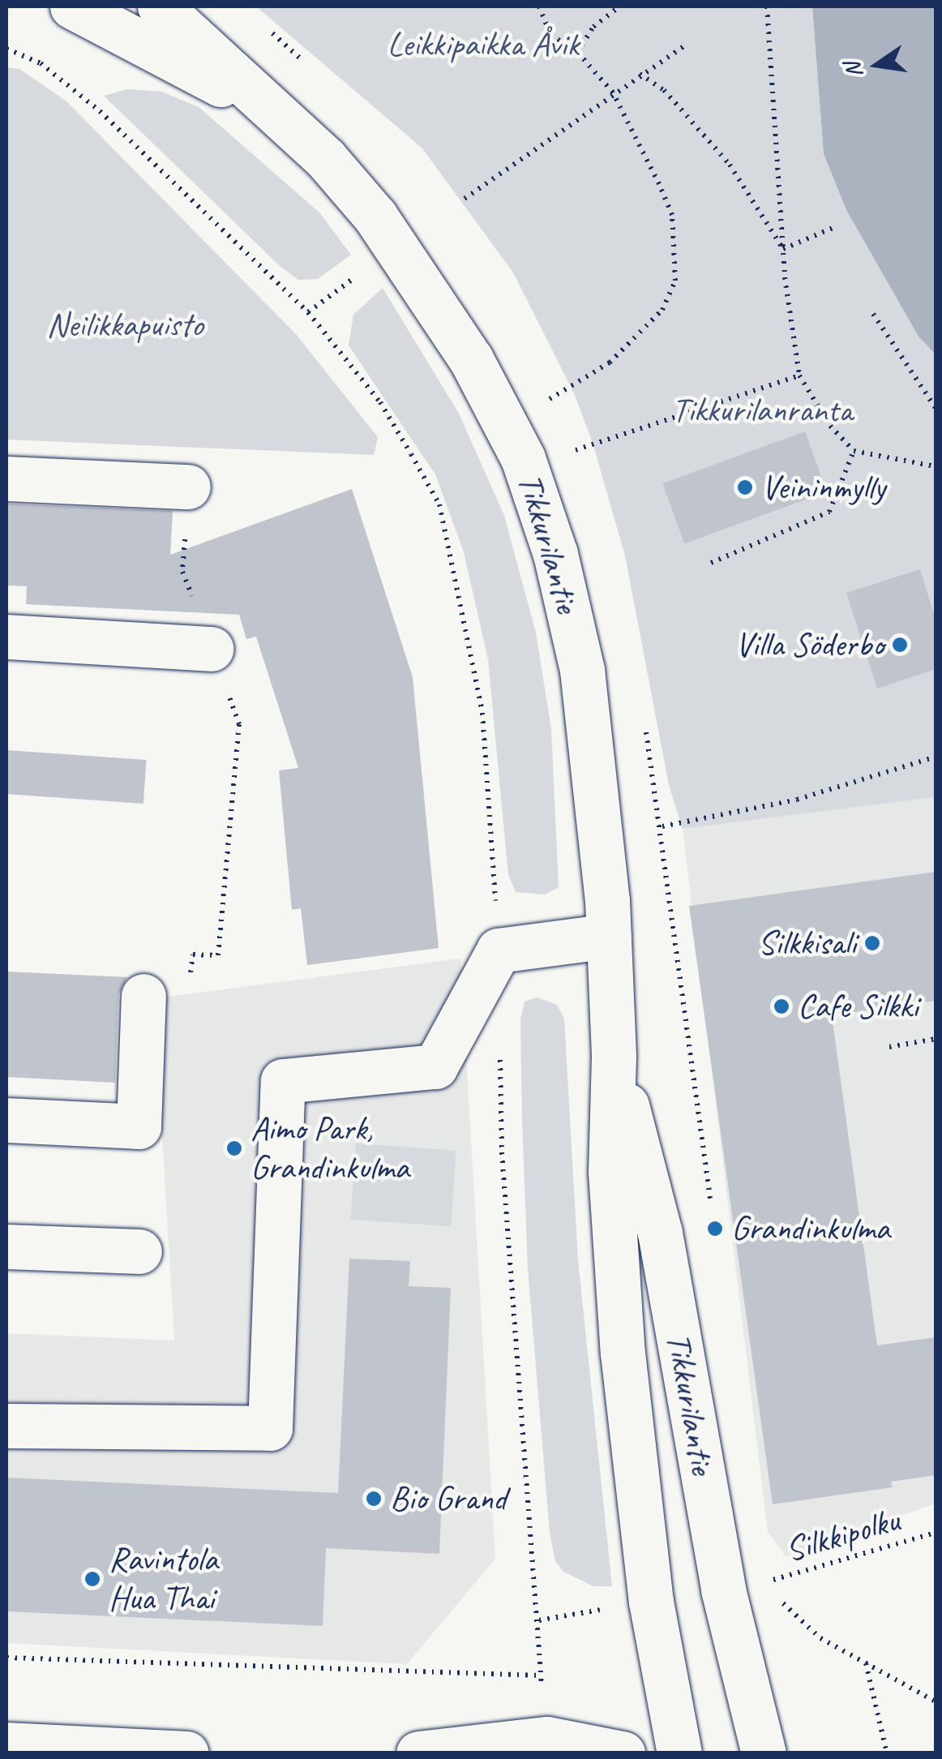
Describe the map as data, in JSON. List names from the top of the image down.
{
  "streets": {
    "main road": ["Tikkurilantie"],
    "path": ["Silkkipolku"]
  },
  "parks": ["Leikkipaikka Åvik", "Neilikkapuisto", "Tikkurilanranta"],
  "places": [
    "Veininmylly",
    "Villa Söderbo",
    "Silkkisali",
    "Cafe Silkki",
    "Aimo Park, Grandinkulma",
    "Grandinkulma",
    "Bio Grand",
    "Ravintola Hua Thai"
  ],
  "north": "left"
}
